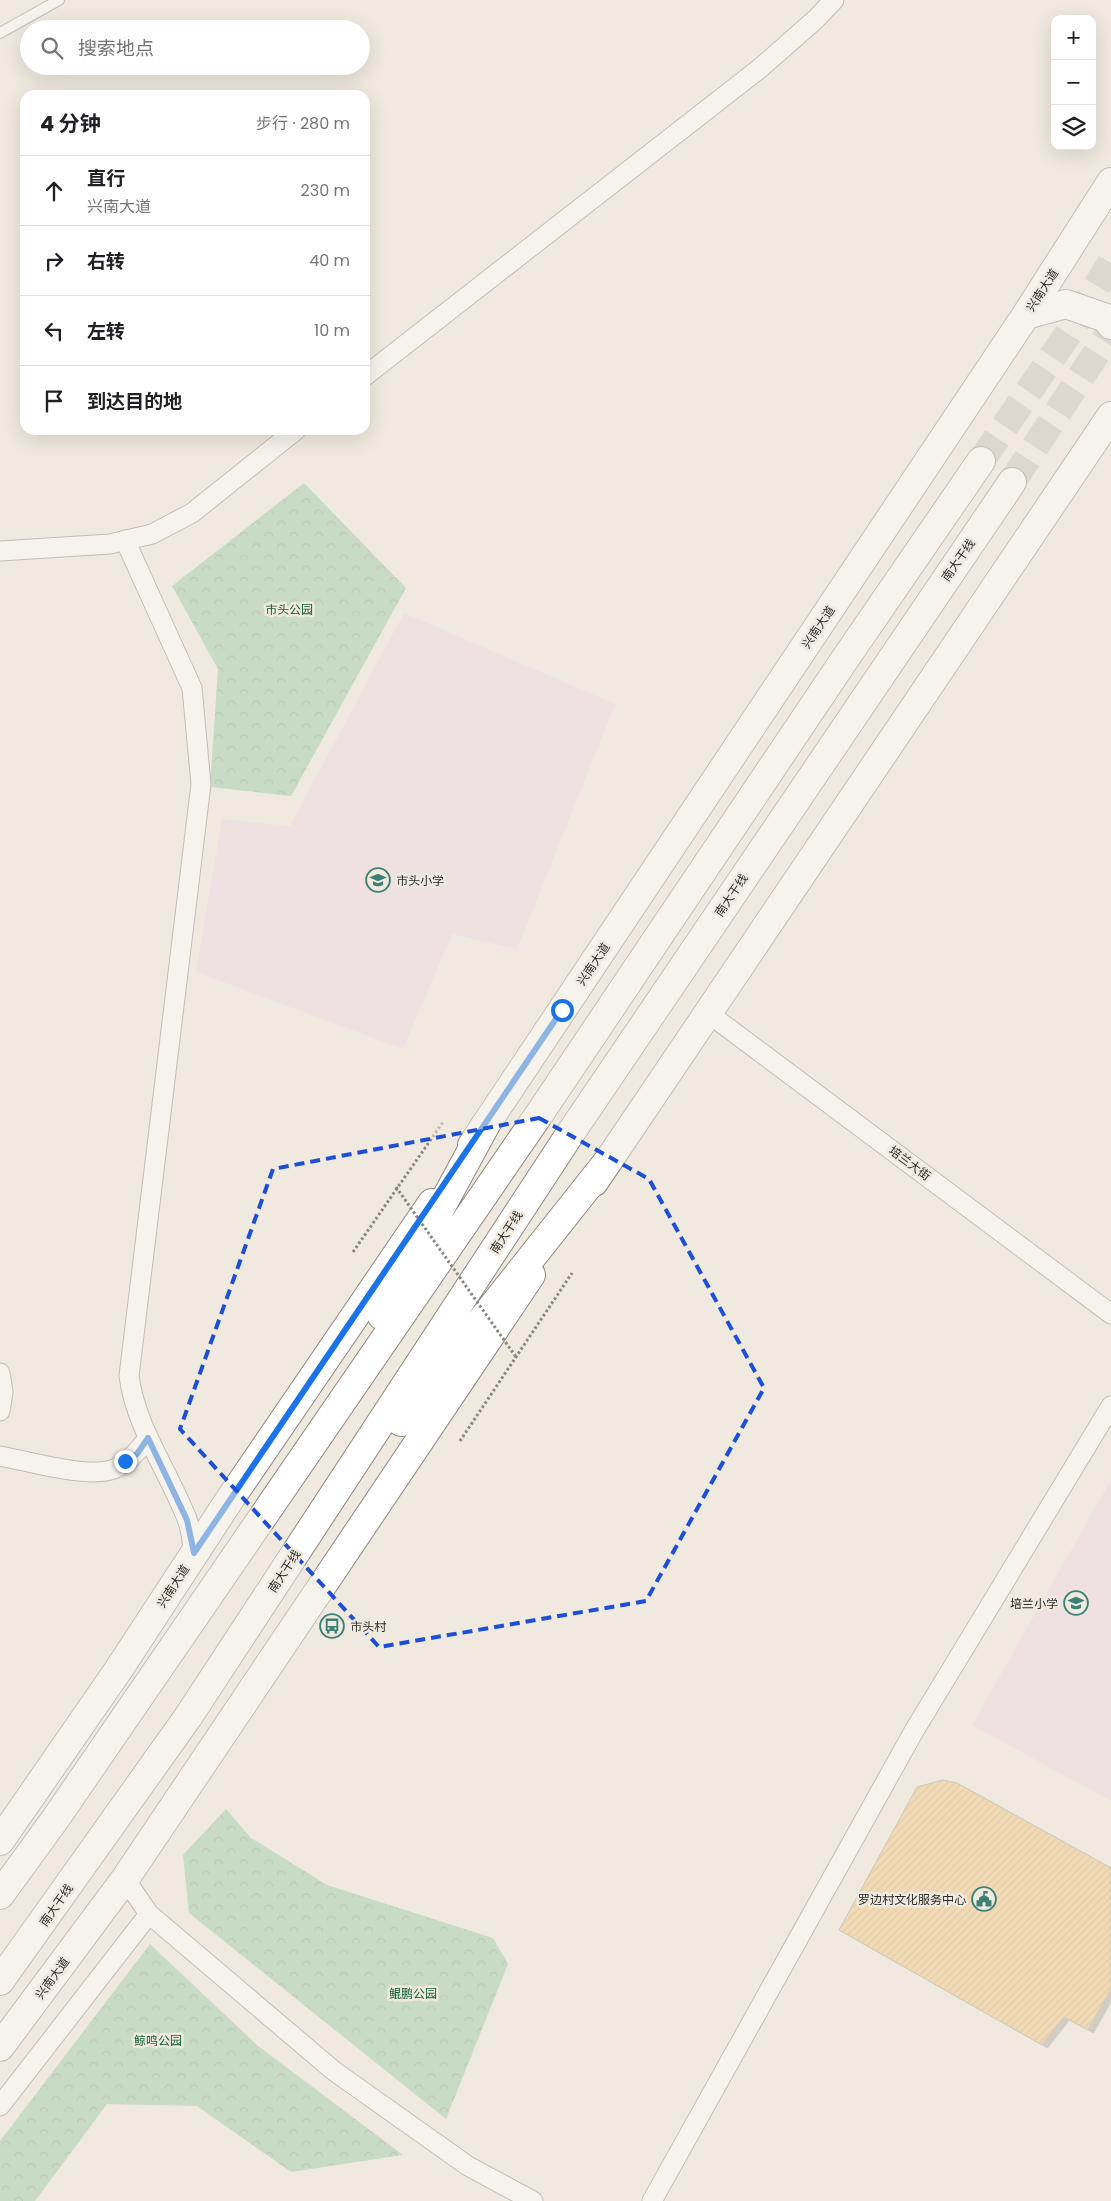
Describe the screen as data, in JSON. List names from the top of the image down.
{
  "streets": {
    "main road": ["兴南大道", "南大干线"],
    "street": ["培兰大街"]
  },
  "crossings": [
    ["兴南大道", "培兰大街"]
  ],
  "parks": ["市头公园", "鲲鹏公园", "鲸鸣公园"],
  "places": {
    "school or university": ["市头小学", "培兰小学"],
    "bus stop": ["市头村"],
    "public building": ["罗边村文化服务中心"]
  },
  "page": {
    "map_buttons": ["+", "−"],
    "search": "搜索地点",
    "heading": ["4 分钟", "步行 · 280 m"],
    "list": [
      ["直行", "兴南大道", "230 m"],
      ["右转", "40 m"],
      ["左转", "10 m"],
      "到达目的地"
    ]
  }
}
